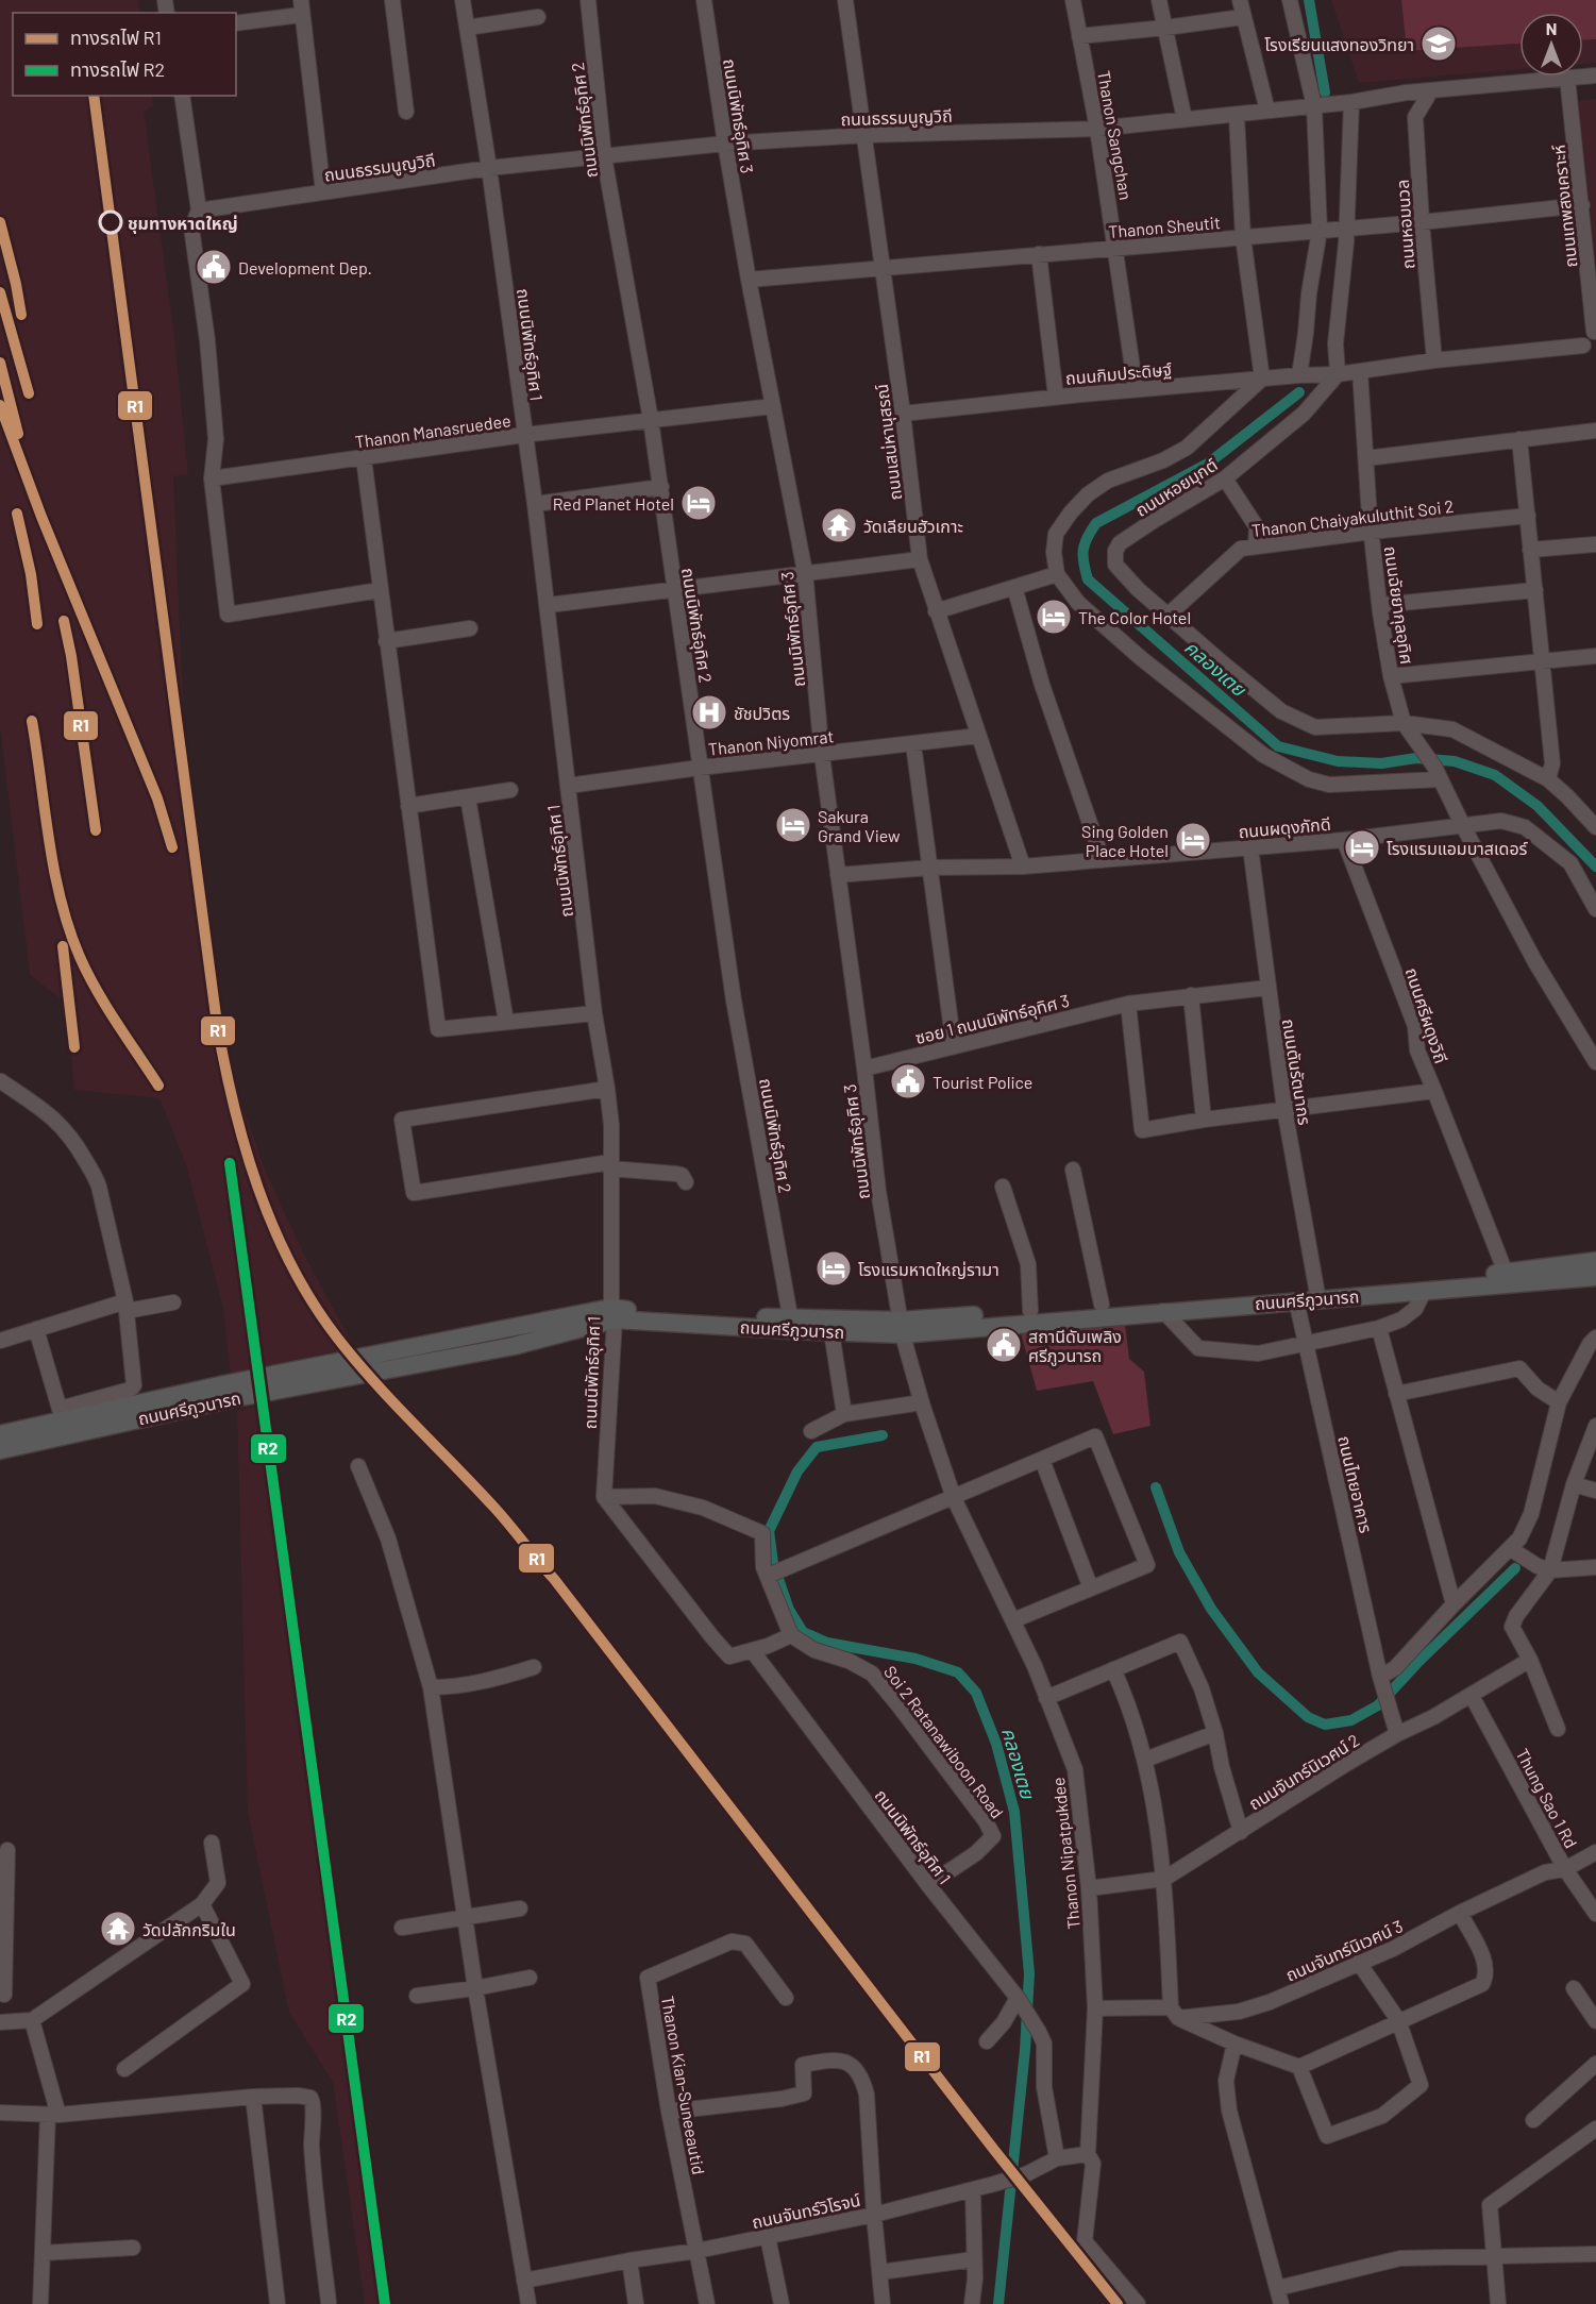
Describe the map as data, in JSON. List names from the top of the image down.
{
  "streets": {
    "main road": ["ถนนศรีภูวนารถ"],
    "street": [
      "ถนนนิพัทธ์อุทิศ 3",
      "ถนนธรรมนูญวิถี",
      "ถนนนิพัทธ์อุทิศ 2",
      "Thanon Sangchan",
      "ถนนเทพสงเคราะห์",
      "ถนนหอมนวล",
      "Thanon Sheutit",
      "ถนนนิพัทธ์อุทิศ 1",
      "ถนนกิมประดิษฐ์",
      "Thanon Manasruedee",
      "ถนนเสน่หานุสรณ์",
      "ถนนหอยมุกต์",
      "Thanon Chaiyakuluthit Soi 2",
      "ถนนฉัยยากุลอุทิศ",
      "Thanon Niyomrat",
      "ถนนผดุงภักดี",
      "ถนนศรีผดุงวิถี",
      "ซอย 1 ถนนนิพัทธ์อุทิศ 3",
      "ถนนตันรัตนากร",
      "ถนนไทยอาคาร",
      "Soi 2 Ratanawiboon Road",
      "ถนนจันทร์นิเวศน์ 2",
      "Thung Sao 1 Rd",
      "Thanon Nipatpukdee",
      "ถนนจันทร์นิเวศน์ 3",
      "Thanon Kian-Suneeautid",
      "ถนนจันทร์วิโรจน์"
    ]
  },
  "crossings": [
    ["ถนนนิพัทธ์อุทิศ 3", "ถนนธรรมนูญวิถี"],
    ["ถนนนิพัทธ์อุทิศ 3", "Thanon Sheutit"],
    ["ถนนนิพัทธ์อุทิศ 3", "Thanon Manasruedee"],
    ["ถนนนิพัทธ์อุทิศ 3", "Thanon Niyomrat"],
    ["ถนนนิพัทธ์อุทิศ 3", "ถนนผดุงภักดี"],
    ["ถนนนิพัทธ์อุทิศ 3", "ซอย 1 ถนนนิพัทธ์อุทิศ 3"],
    ["ถนนนิพัทธ์อุทิศ 3", "ถนนศรีภูวนารถ"],
    ["ถนนนิพัทธ์อุทิศ 3", "Thanon Nipatpukdee"],
    ["ถนนธรรมนูญวิถี", "ถนนนิพัทธ์อุทิศ 2"],
    ["ถนนธรรมนูญวิถี", "Thanon Sangchan"],
    ["ถนนธรรมนูญวิถี", "ถนนเทพสงเคราะห์"],
    ["ถนนธรรมนูญวิถี", "ถนนหอมนวล"],
    ["ถนนธรรมนูญวิถี", "ถนนนิพัทธ์อุทิศ 1"],
    ["ถนนธรรมนูญวิถี", "ถนนเสน่หานุสรณ์"],
    ["ถนนนิพัทธ์อุทิศ 2", "Thanon Manasruedee"],
    ["ถนนนิพัทธ์อุทิศ 2", "Thanon Niyomrat"],
    ["ถนนนิพัทธ์อุทิศ 2", "ถนนศรีภูวนารถ"],
    ["Thanon Sangchan", "Thanon Sheutit"],
    ["Thanon Sangchan", "ถนนกิมประดิษฐ์"],
    ["ถนนเทพสงเคราะห์", "Thanon Sheutit"],
    ["ถนนหอมนวล", "Thanon Sheutit"],
    ["Thanon Sheutit", "ถนนเสน่หานุสรณ์"],
    ["ถนนนิพัทธ์อุทิศ 1", "Thanon Manasruedee"],
    ["ถนนนิพัทธ์อุทิศ 1", "Thanon Niyomrat"],
    ["ถนนนิพัทธ์อุทิศ 1", "ถนนศรีภูวนารถ"],
    ["ถนนนิพัทธ์อุทิศ 1", "Soi 2 Ratanawiboon Road"],
    ["ถนนนิพัทธ์อุทิศ 1", "ถนนจันทร์วิโรจน์"],
    ["ถนนกิมประดิษฐ์", "ถนนเสน่หานุสรณ์"],
    ["ถนนกิมประดิษฐ์", "ถนนหอยมุกต์"],
    ["ถนนเสน่หานุสรณ์", "Thanon Niyomrat"],
    ["ถนนเสน่หานุสรณ์", "ถนนผดุงภักดี"],
    ["ถนนหอยมุกต์", "Thanon Chaiyakuluthit Soi 2"],
    ["ถนนหอยมุกต์", "ถนนฉัยยากุลอุทิศ"],
    ["Thanon Chaiyakuluthit Soi 2", "ถนนฉัยยากุลอุทิศ"],
    ["ถนนฉัยยากุลอุทิศ", "ถนนผดุงภักดี"],
    ["ถนนผดุงภักดี", "ถนนศรีผดุงวิถี"],
    ["ถนนผดุงภักดี", "ถนนตันรัตนากร"],
    ["ถนนศรีผดุงวิถี", "ถนนศรีภูวนารถ"],
    ["ซอย 1 ถนนนิพัทธ์อุทิศ 3", "ถนนตันรัตนากร"],
    ["ถนนตันรัตนากร", "ถนนศรีภูวนารถ"],
    ["ถนนศรีภูวนารถ", "ถนนไทยอาคาร"],
    ["ถนนศรีภูวนารถ", "Thanon Nipatpukdee"],
    ["ถนนไทยอาคาร", "ถนนจันทร์นิเวศน์ 2"],
    ["ถนนจันทร์นิเวศน์ 2", "Thung Sao 1 Rd"],
    ["ถนนจันทร์นิเวศน์ 2", "Thanon Nipatpukdee"],
    ["Thung Sao 1 Rd", "ถนนจันทร์นิเวศน์ 3"],
    ["Thanon Nipatpukdee", "ถนนจันทร์นิเวศน์ 3"],
    ["Thanon Nipatpukdee", "ถนนจันทร์วิโรจน์"],
    ["Thanon Kian-Suneeautid", "ถนนจันทร์วิโรจน์"]
  ],
  "water": ["คลองเตย"],
  "places": {
    "school or university": ["โรงเรียนแสงทองวิทยา"],
    "other": ["ชุมทางหาดใหญ่"],
    "public building": ["Development Dep.", "Tourist Police", "สถานีดับเพลิง ศรีภูวนารถ"],
    "hotel": [
      "Red Planet Hotel",
      "The Color Hotel",
      "Sakura Grand View",
      "Sing Golden Place Hotel",
      "โรงแรมแอมบาสเดอร์",
      "โรงแรมหาดใหญ่รามา"
    ],
    "temple": ["วัดเลียนฮัวเกาะ", "วัดปลักกริมใน"],
    "hospital": ["ชัชปวิตร"]
  },
  "lines": ["rail line R1", "rail line R2"],
  "legend": ["ทางรถไฟ R1", "ทางรถไฟ R2"],
  "north": "top"
}
